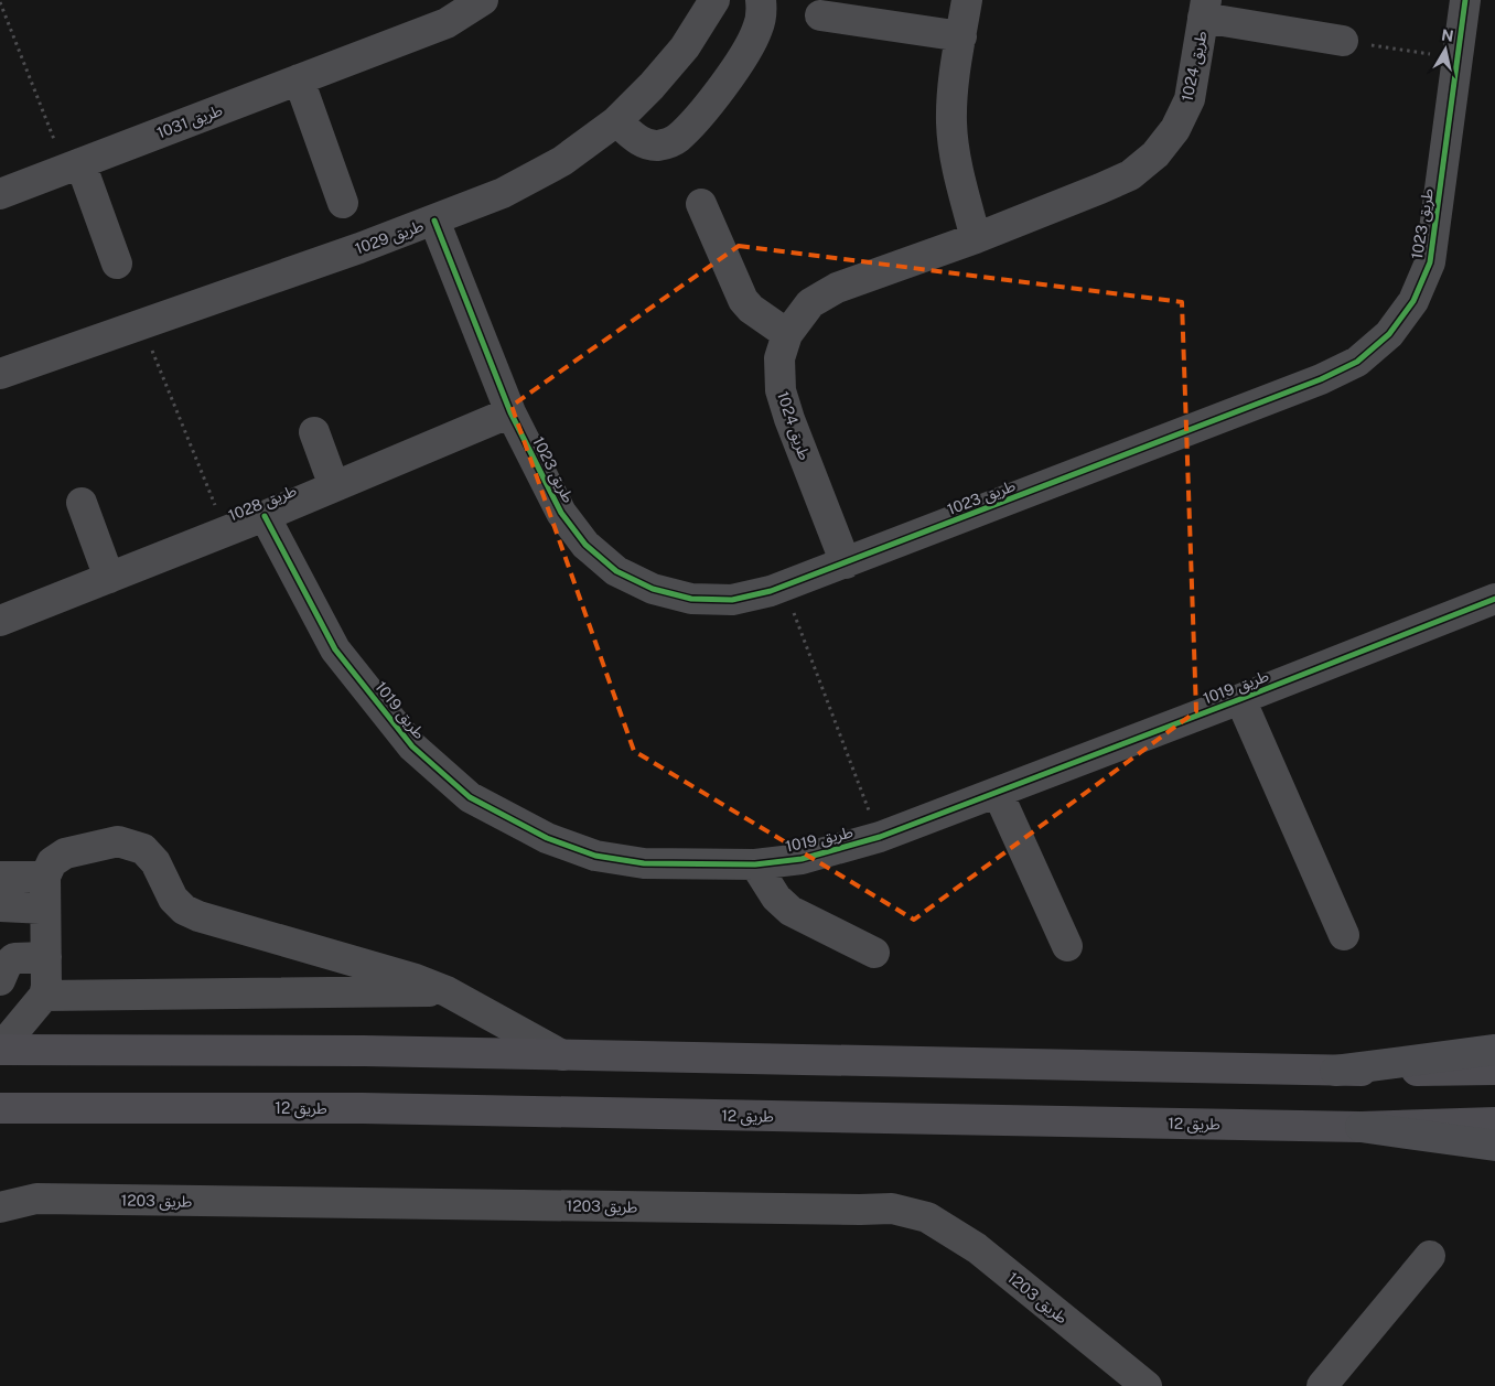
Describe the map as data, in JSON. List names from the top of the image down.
{
  "streets": {
    "main road": ["طريق 12"],
    "street": [
      "طريق 1024",
      "طريق 1031",
      "طريق 1023",
      "طريق 1029",
      "طريق 1028",
      "طريق 1019",
      "طريق 1203"
    ]
  },
  "crossings": [
    ["طريق 1024", "طريق 1023"],
    ["طريق 1023", "طريق 1029"],
    ["طريق 1023", "طريق 1028"],
    ["طريق 1028", "طريق 1019"]
  ],
  "north": "top"
}
